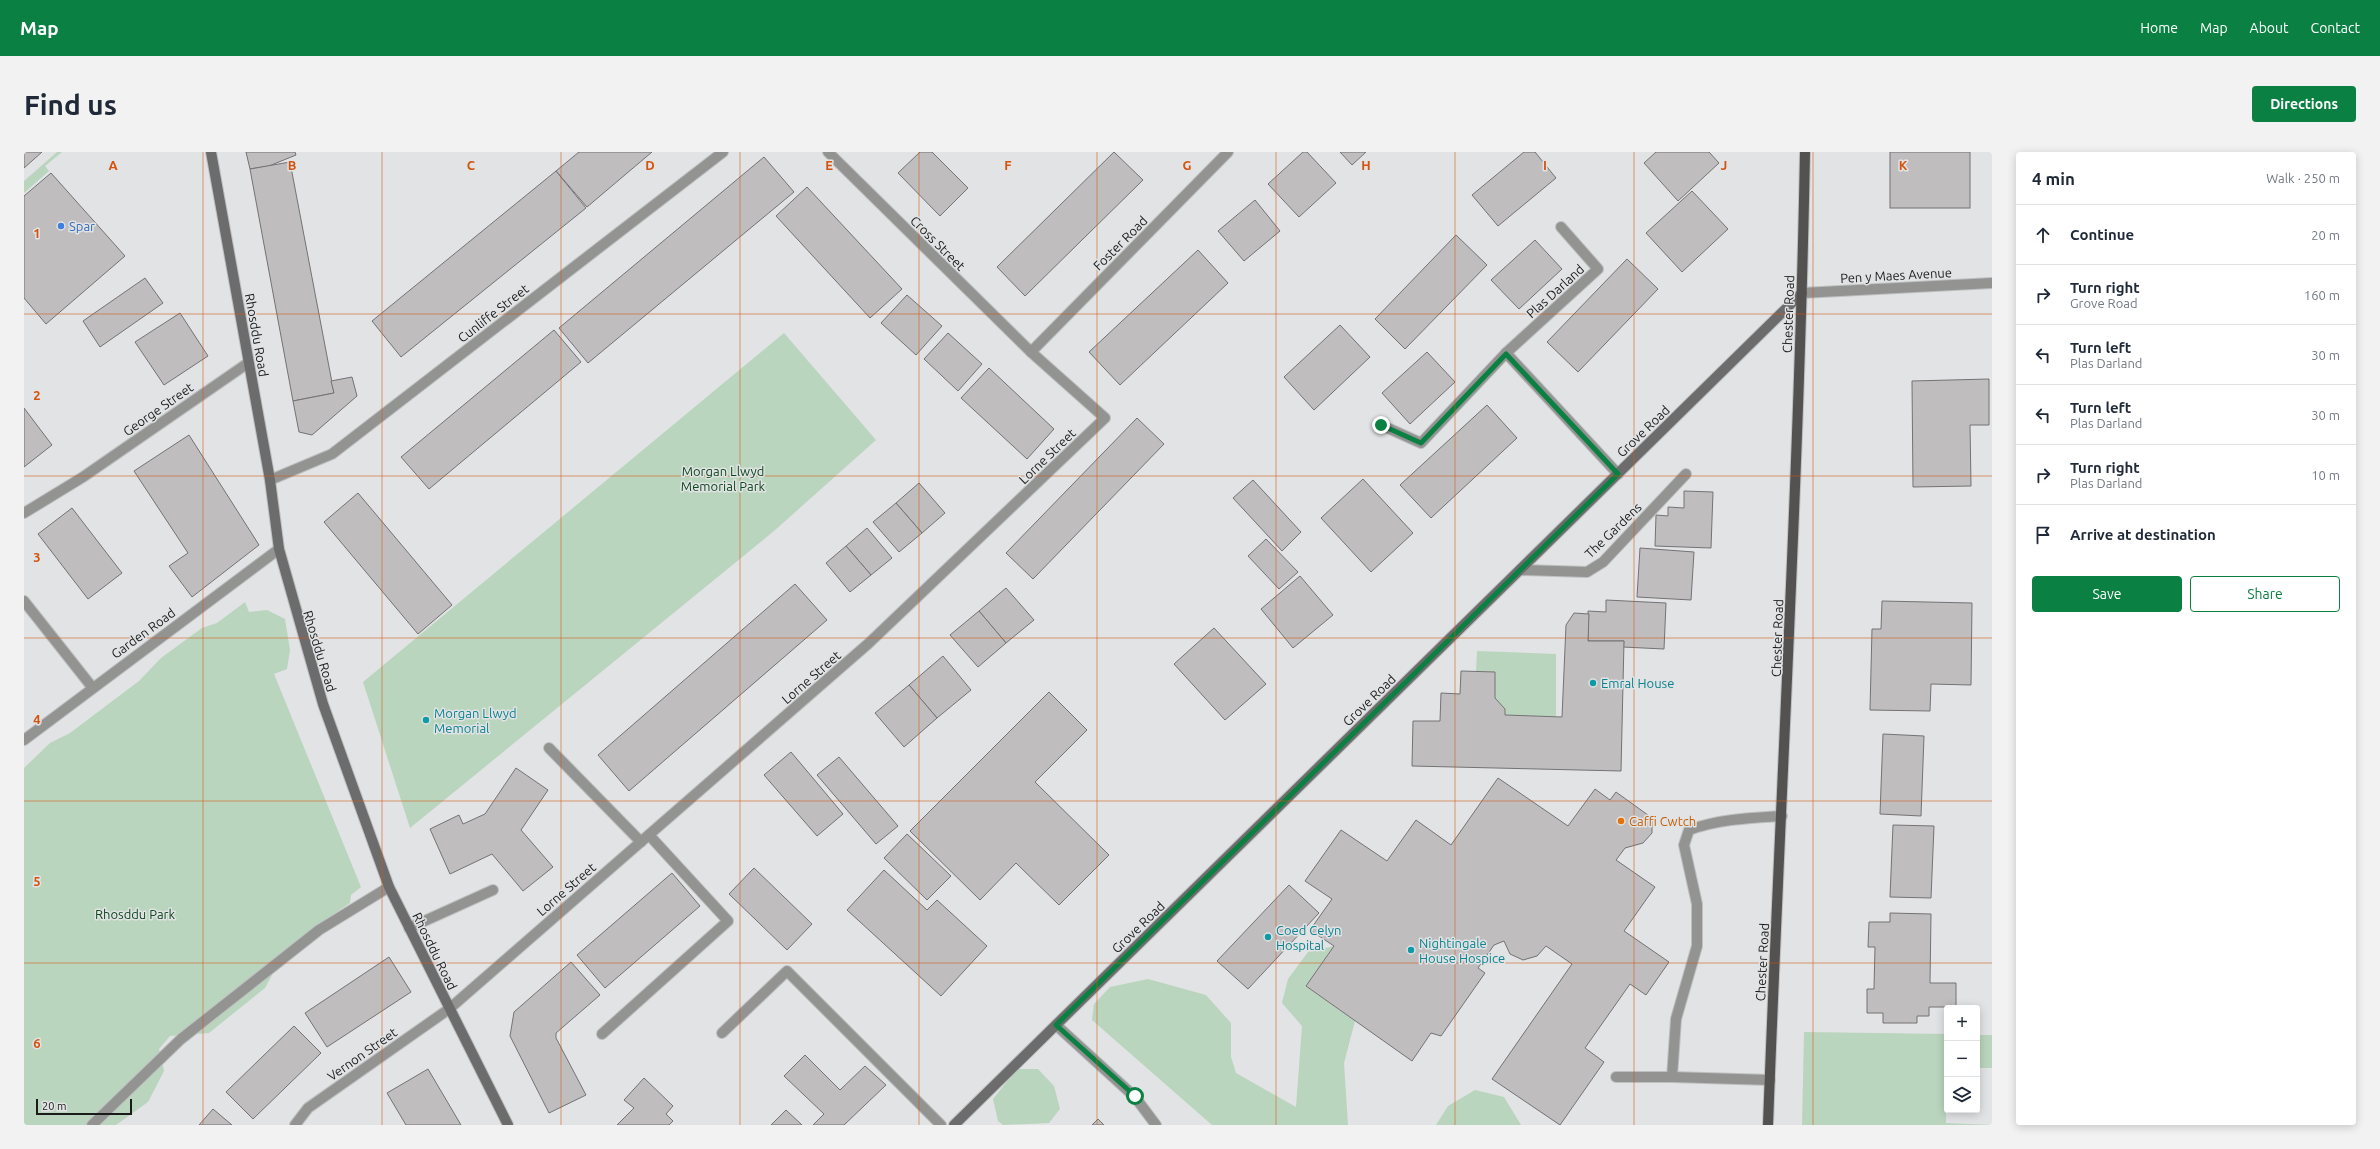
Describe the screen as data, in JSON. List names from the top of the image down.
{
  "streets": {
    "main road": ["Chester Road"],
    "street": [
      "Cross Street",
      "Foster Road",
      "Pen y Maes Avenue",
      "Plas Darland",
      "Cunliffe Street",
      "Rhosddu Road",
      "George Street",
      "Grove Road",
      "Lorne Street",
      "The Gardens",
      "Garden Road",
      "Vernon Street"
    ]
  },
  "crossings": [
    ["Cross Street", "Foster Road"],
    ["Cross Street", "Lorne Street"],
    ["Foster Road", "Lorne Street"],
    ["Pen y Maes Avenue", "Chester Road"],
    ["Pen y Maes Avenue", "Grove Road"],
    ["Cunliffe Street", "Rhosddu Road"],
    ["Chester Road", "Grove Road"],
    ["Rhosddu Road", "George Street"],
    ["Rhosddu Road", "Lorne Street"],
    ["Rhosddu Road", "Garden Road"],
    ["Rhosddu Road", "Vernon Street"],
    ["Grove Road", "The Gardens"],
    ["Lorne Street", "Vernon Street"]
  ],
  "parks": ["Morgan Llwyd Memorial Park", "Rhosddu Park"],
  "places": [
    "Spar",
    "Emral House",
    "Morgan Llwyd Memorial",
    "Caffi Cwtch",
    "Coed Celyn Hospital",
    "Nightingale House Hospice"
  ],
  "scale_bar": "20 m",
  "page": {
    "header": "Map",
    "nav": [
      "Home",
      "Map",
      "About",
      "Contact"
    ],
    "buttons": [
      "Directions",
      ["Save", "Share"]
    ],
    "title": "Find us",
    "heading": ["4 min", "Walk · 250 m"],
    "list": [
      ["Continue", "20 m"],
      ["Turn right", "Grove Road", "160 m"],
      ["Turn left", "Plas Darland", "30 m"],
      ["Turn left", "Plas Darland", "30 m"],
      ["Turn right", "Plas Darland", "10 m"],
      "Arrive at destination"
    ],
    "map_buttons": ["+", "−"],
    "scale": "20 m"
  },
  "grid": {
    "columns": [
      "A",
      "B",
      "C",
      "D",
      "E",
      "F",
      "G",
      "H",
      "I",
      "J",
      "K"
    ],
    "rows": [
      "1",
      "2",
      "3",
      "4",
      "5",
      "6"
    ]
  }
}
